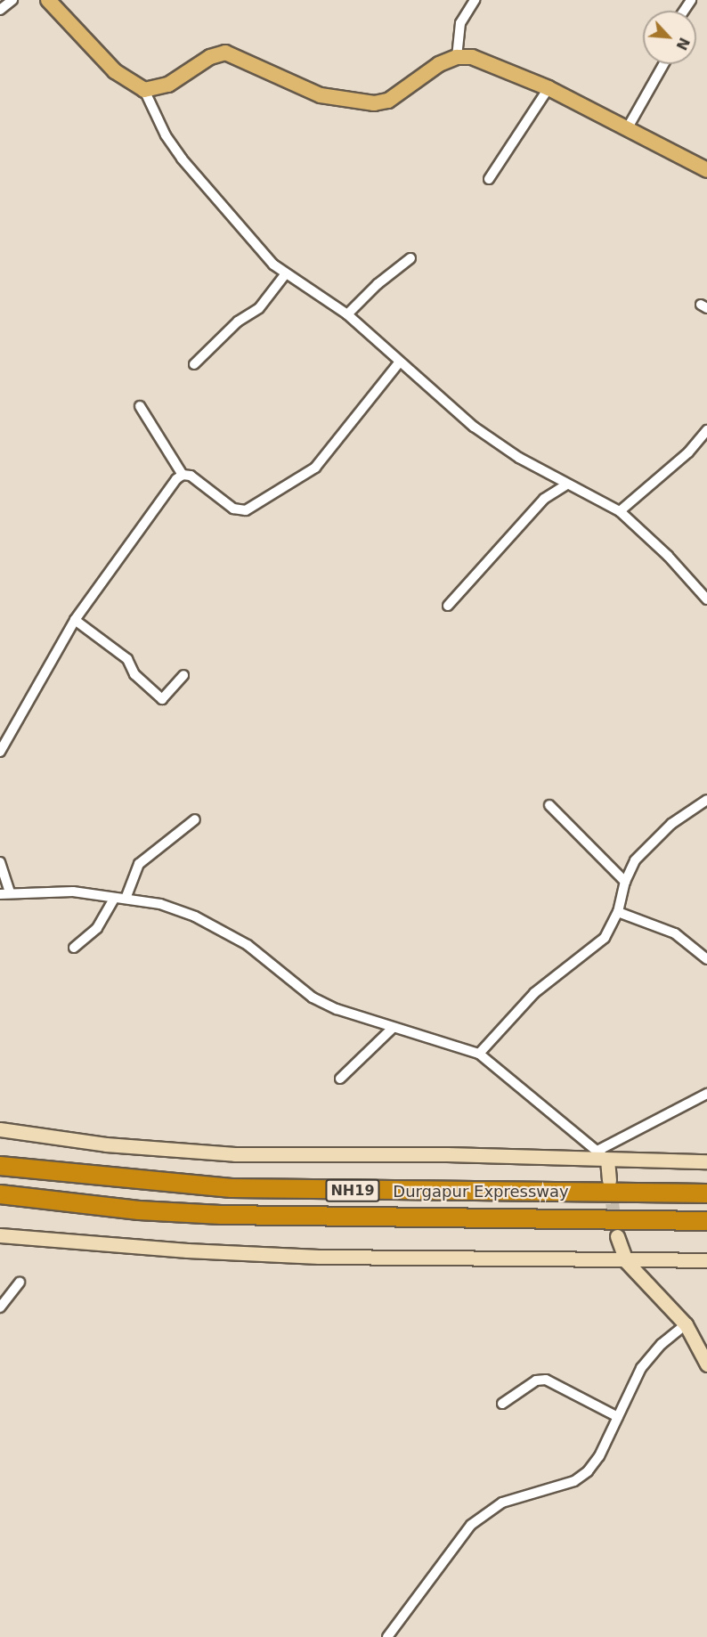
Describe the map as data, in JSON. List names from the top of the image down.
{
  "streets": {
    "highway": ["NH19", "Durgapur Expressway"]
  },
  "north": "bottom right"
}
